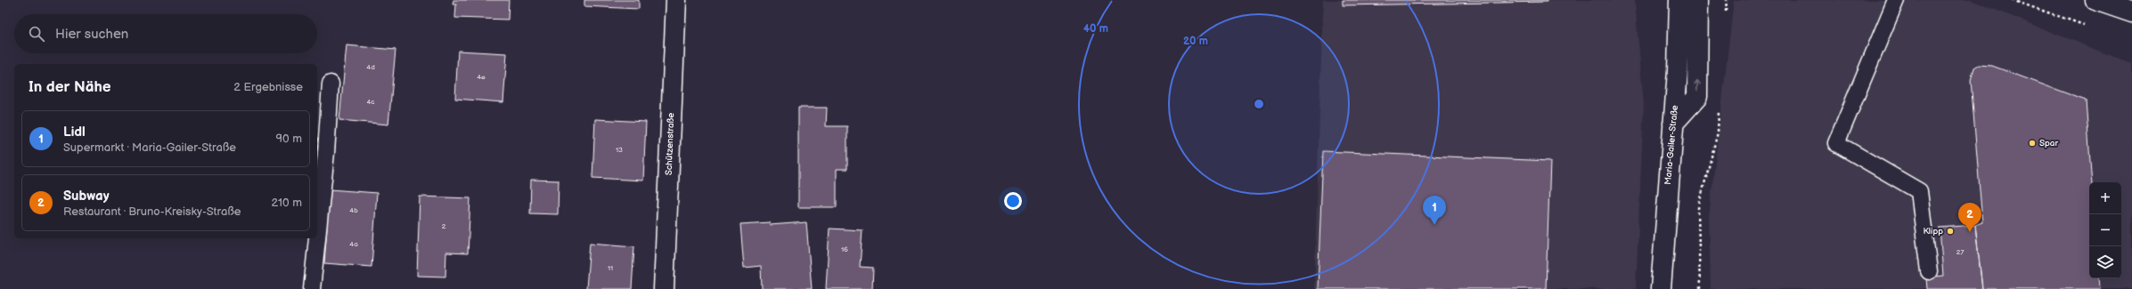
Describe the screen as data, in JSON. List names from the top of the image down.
{
  "streets": {
    "main road": ["Schützenstraße", "Maria-Gailer-Straße"]
  },
  "places": ["Spar", "Klipp"],
  "house_numbers": [
    "4d",
    "4e",
    "4c",
    "13",
    "4b",
    "2",
    "4a",
    "16",
    "27",
    "11"
  ],
  "page": {
    "search": "Hier suchen",
    "heading": ["In der Nähe", "2 Ergebnisse"],
    "list": [
      {
        "mark": "1",
        "name": "Lidl",
        "note": "Supermarkt · Maria-Gailer-Straße",
        "value": "90 m"
      },
      {
        "mark": "2",
        "name": "Subway",
        "note": "Restaurant · Bruno-Kreisky-Straße",
        "value": "210 m"
      }
    ],
    "map_buttons": ["+", "−"],
    "pins": ["1", "2"]
  },
  "rings": ["40 m", "20 m"]
}
